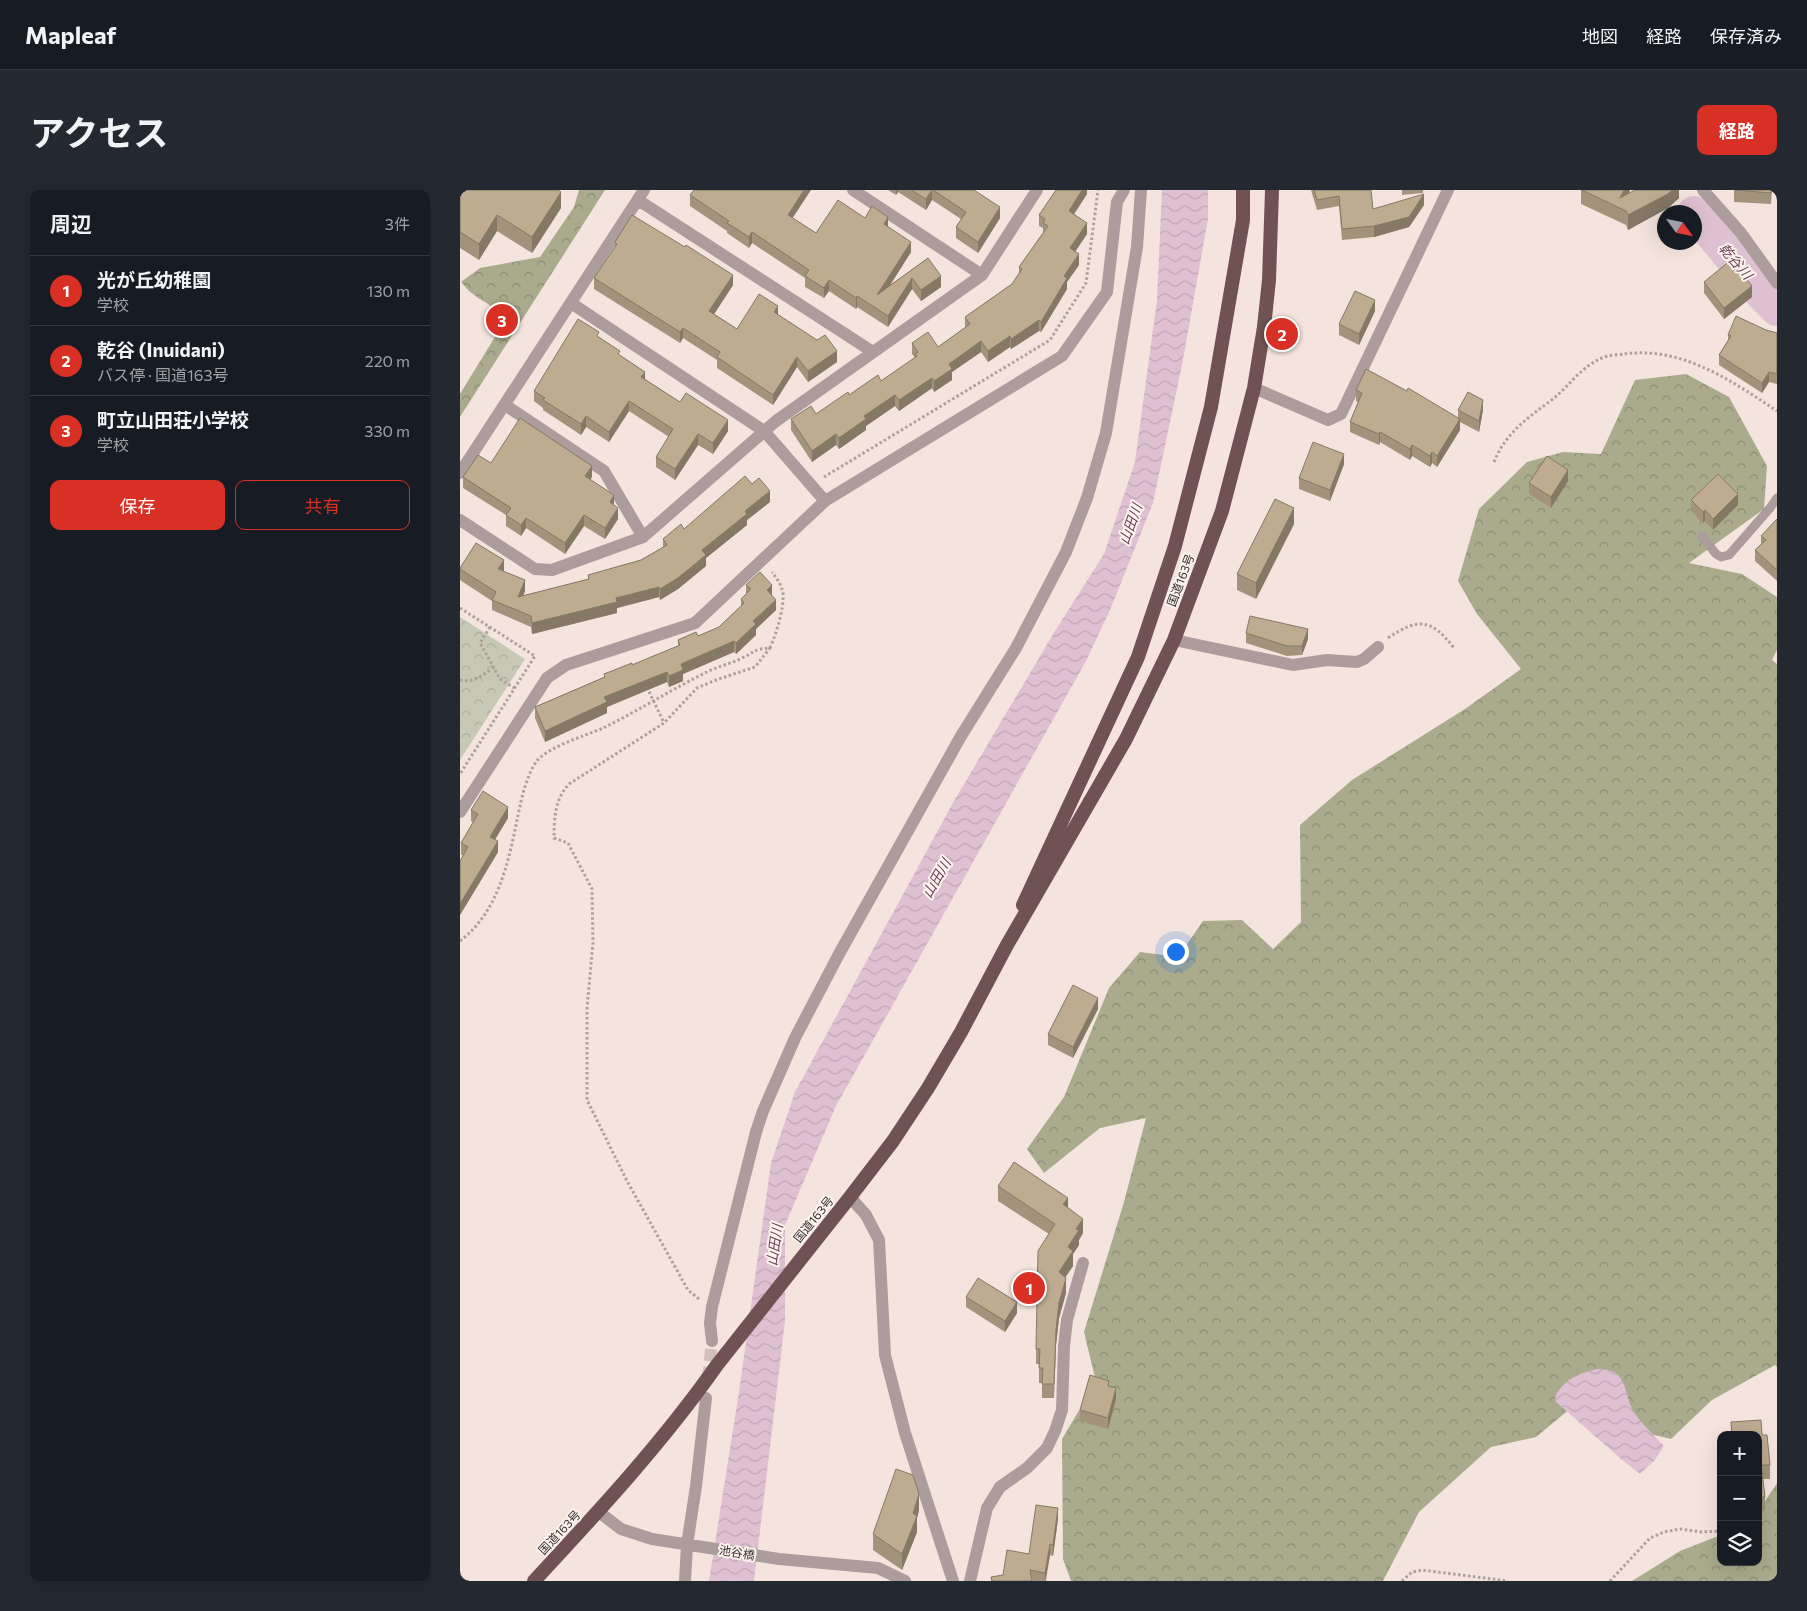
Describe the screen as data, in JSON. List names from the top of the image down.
{
  "streets": {
    "highway": ["国道163号"],
    "street": ["池谷橋"]
  },
  "crossings": [
    ["国道163号", "池谷橋"]
  ],
  "water": ["乾谷川", "山田川"],
  "north": "bottom right",
  "page": {
    "header": "Mapleaf",
    "nav": ["地図", "経路", "保存済み"],
    "title": "アクセス",
    "buttons": [
      "経路",
      ["保存", "共有"]
    ],
    "heading": ["周辺", "3件"],
    "list": [
      {
        "mark": "1",
        "name": "光が丘幼稚園",
        "note": "学校",
        "value": "130 m"
      },
      {
        "mark": "2",
        "name": "乾谷 (Inuidani)",
        "note": "バス停 · 国道163号",
        "value": "220 m"
      },
      {
        "mark": "3",
        "name": "町立山田荘小学校",
        "note": "学校",
        "value": "330 m"
      }
    ],
    "pins": ["3", "2", "1"],
    "map_buttons": ["+", "−"]
  }
}
